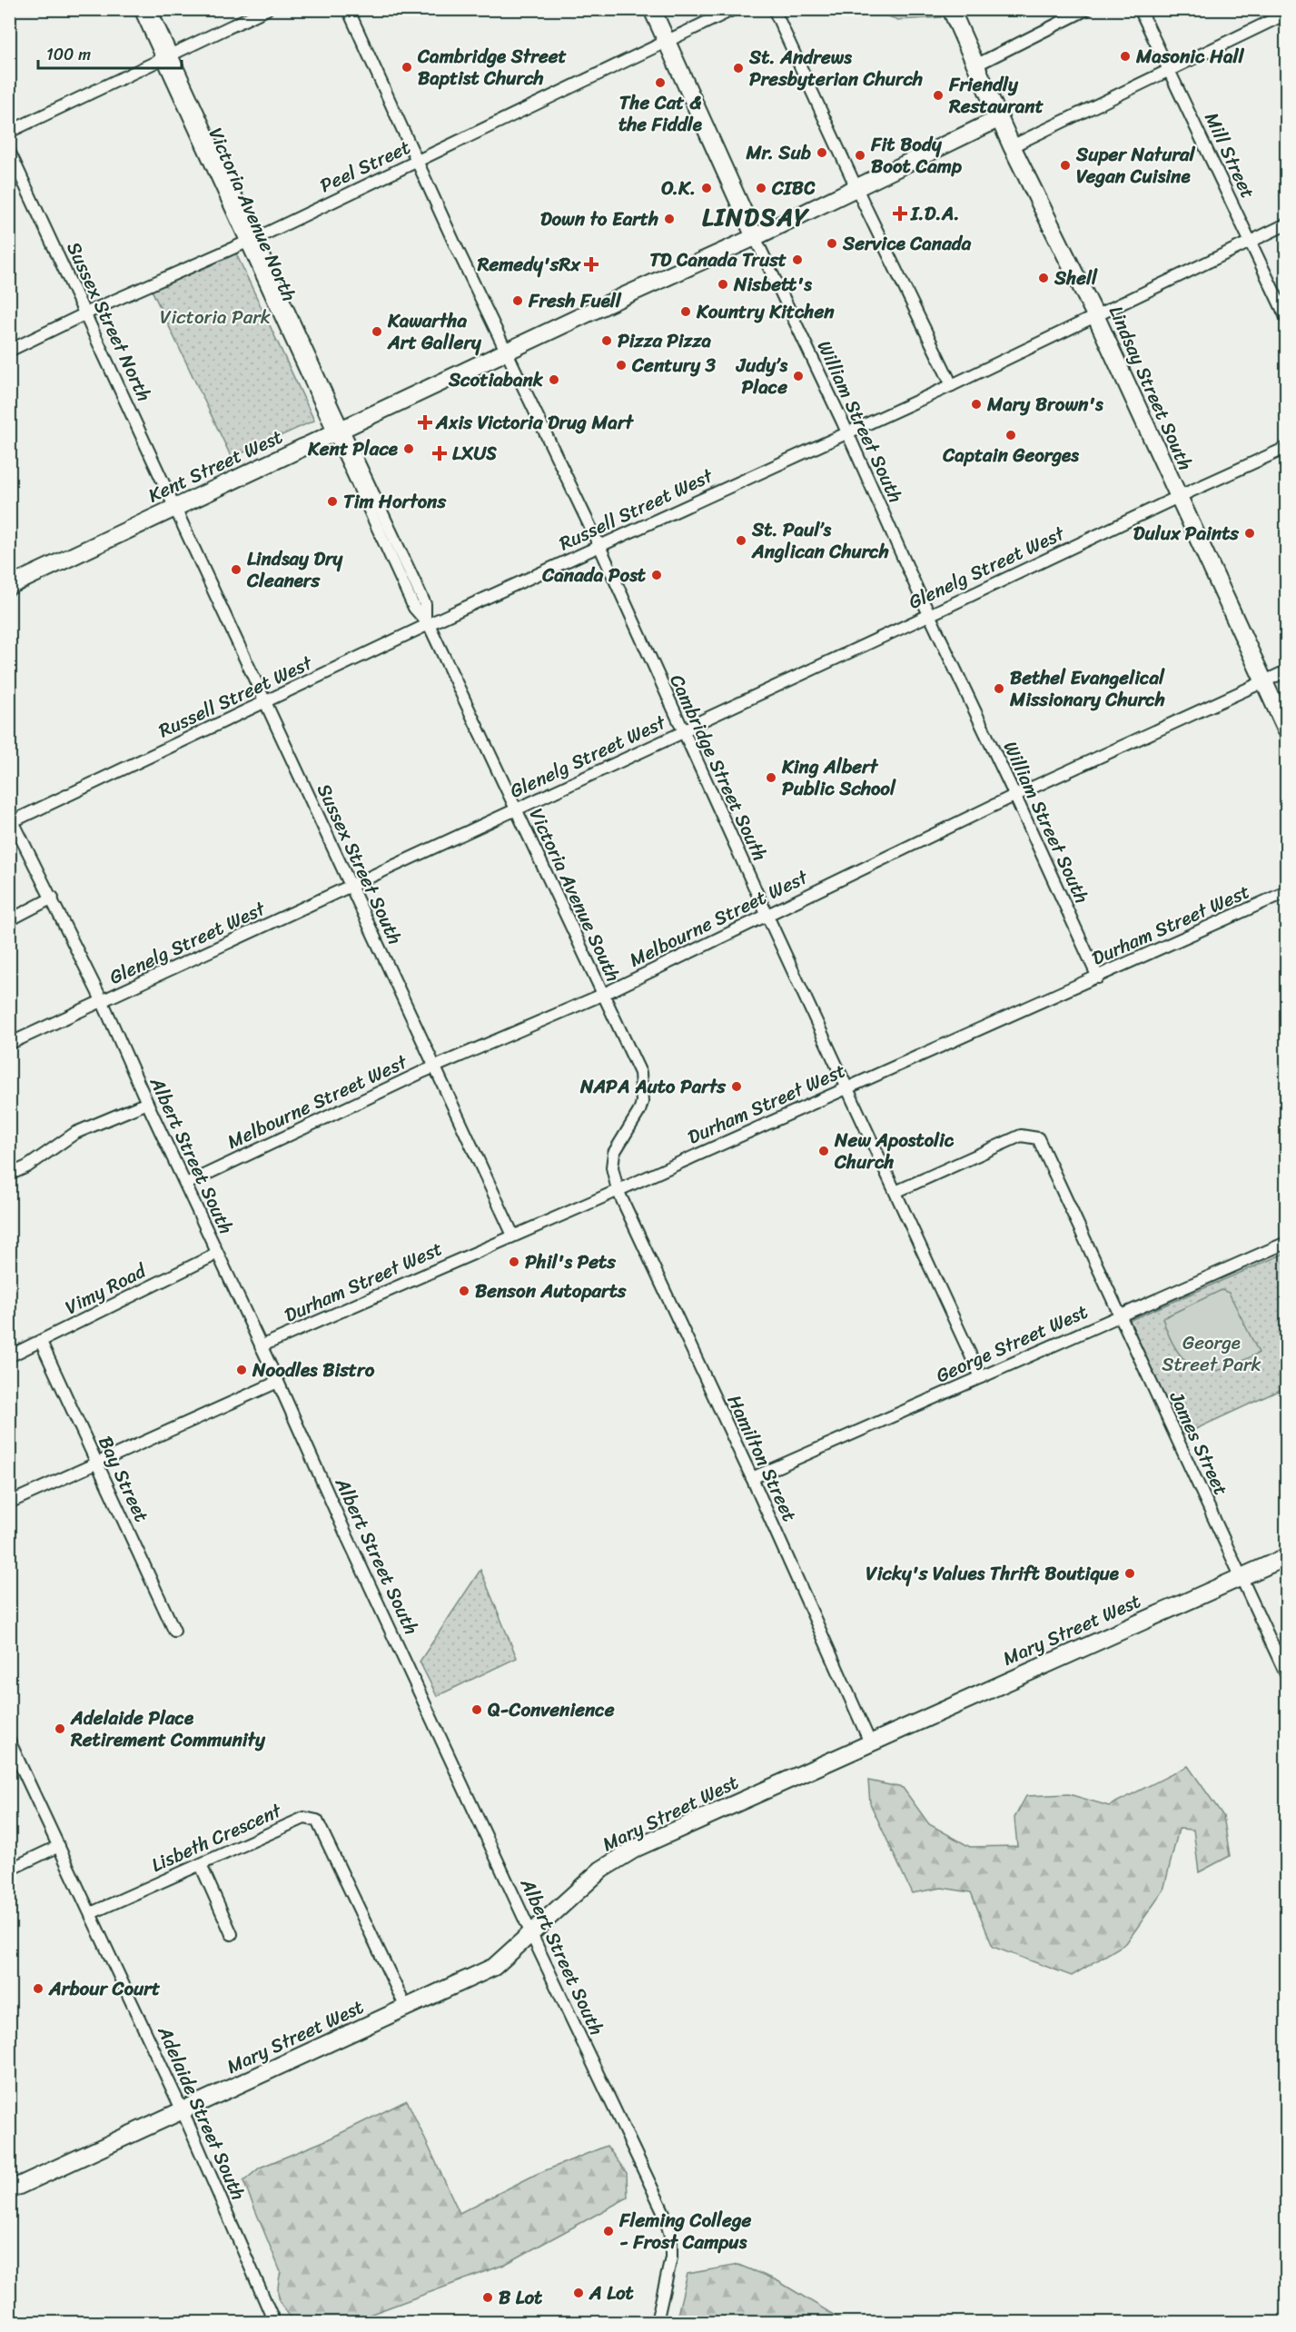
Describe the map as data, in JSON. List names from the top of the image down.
{
  "streets": {
    "main road": ["Lindsay Street South", "Kent Street West", "Mary Street West"],
    "street": [
      "Mill Street",
      "Peel Street",
      "Victoria Avenue North",
      "Sussex Street North",
      "William Street South",
      "Russell Street West",
      "Glenelg Street West",
      "Cambridge Street South",
      "Sussex Street South",
      "Victoria Avenue South",
      "Melbourne Street West",
      "Durham Street West",
      "Albert Street South",
      "Vimy Road",
      "George Street West",
      "James Street",
      "Hamilton Street",
      "Bay Street",
      "Lisbeth Crescent",
      "Adelaide Street South"
    ]
  },
  "crossings": [
    ["Mill Street", "Russell Street West"],
    ["Peel Street", "Victoria Avenue North"],
    ["Peel Street", "Sussex Street North"],
    ["Peel Street", "Cambridge Street South"],
    ["Victoria Avenue North", "Kent Street West"],
    ["Victoria Avenue North", "Victoria Avenue South"],
    ["Sussex Street North", "Kent Street West"],
    ["Sussex Street North", "Sussex Street South"],
    ["Lindsay Street South", "Kent Street West"],
    ["Lindsay Street South", "Russell Street West"],
    ["Lindsay Street South", "Glenelg Street West"],
    ["Lindsay Street South", "Melbourne Street West"],
    ["William Street South", "Kent Street West"],
    ["William Street South", "Russell Street West"],
    ["William Street South", "Glenelg Street West"],
    ["William Street South", "Melbourne Street West"],
    ["William Street South", "Durham Street West"],
    ["Kent Street West", "Cambridge Street South"],
    ["Kent Street West", "Sussex Street South"],
    ["Kent Street West", "Victoria Avenue South"],
    ["Russell Street West", "Cambridge Street South"],
    ["Russell Street West", "Sussex Street South"],
    ["Russell Street West", "Victoria Avenue South"],
    ["Russell Street West", "Albert Street South"],
    ["Glenelg Street West", "Cambridge Street South"],
    ["Glenelg Street West", "Sussex Street South"],
    ["Glenelg Street West", "Victoria Avenue South"],
    ["Glenelg Street West", "Albert Street South"],
    ["Cambridge Street South", "Melbourne Street West"],
    ["Cambridge Street South", "Durham Street West"],
    ["Cambridge Street South", "George Street West"],
    ["Cambridge Street South", "James Street"],
    ["Sussex Street South", "Melbourne Street West"],
    ["Sussex Street South", "Durham Street West"],
    ["Victoria Avenue South", "Melbourne Street West"],
    ["Victoria Avenue South", "Durham Street West"],
    ["Victoria Avenue South", "Hamilton Street"],
    ["Melbourne Street West", "Albert Street South"],
    ["Durham Street West", "Albert Street South"],
    ["Durham Street West", "Hamilton Street"],
    ["Albert Street South", "Vimy Road"],
    ["Albert Street South", "Mary Street West"],
    ["Vimy Road", "Bay Street"],
    ["George Street West", "James Street"],
    ["George Street West", "Hamilton Street"],
    ["James Street", "Mary Street West"],
    ["Hamilton Street", "Mary Street West"],
    ["Mary Street West", "Lisbeth Crescent"],
    ["Mary Street West", "Adelaide Street South"],
    ["Lisbeth Crescent", "Adelaide Street South"]
  ],
  "districts": ["LINDSAY"],
  "parks": ["Victoria Park", "George Street Park"],
  "places": {
    "other": [
      "Masonic Hall",
      "Cambridge Street Baptist Church",
      "St. Andrews Presbyterian Church",
      "The Cat & the Fiddle",
      "Friendly Restaurant",
      "Mr. Sub",
      "Fit Body Boot Camp",
      "Super Natural Vegan Cuisine",
      "O.K.",
      "CIBC",
      "Down to Earth",
      "Service Canada",
      "TD Canada Trust",
      "Shell",
      "Nisbett's",
      "Fresh Fuell",
      "Kountry Kitchen",
      "Kawartha Art Gallery",
      "Pizza Pizza",
      "Century 3",
      "Judy’s Place",
      "Scotiabank",
      "Mary Brown's",
      "Captain Georges",
      "Kent Place",
      "Tim Hortons",
      "Dulux Paints",
      "St. Paul’s Anglican Church",
      "Lindsay Dry Cleaners",
      "Canada Post",
      "Bethel Evangelical Missionary Church",
      "King Albert Public School",
      "NAPA Auto Parts",
      "New Apostolic Church",
      "Phil's Pets",
      "Benson Autoparts",
      "Noodles Bistro",
      "Vicky's Values Thrift Boutique",
      "Q-Convenience",
      "Adelaide Place Retirement Community",
      "Arbour Court",
      "Fleming College - Frost Campus",
      "A Lot",
      "B Lot"
    ],
    "health": [
      "I.D.A.",
      "Remedy'sRx",
      "Axis Victoria Drug Mart",
      "LXUS"
    ]
  },
  "scale_bar": "100 m"
}
